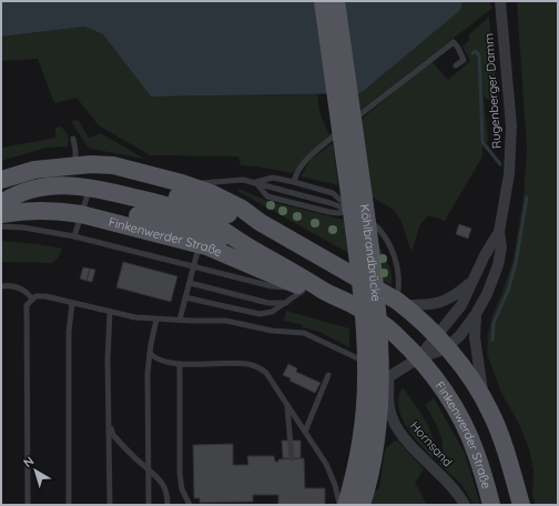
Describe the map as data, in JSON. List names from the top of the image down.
{
  "streets": {
    "main road": ["Finkenwerder Straße", "Köhlbrandbrücke"],
    "street": ["Rugenberger Damm", "Hornsand"]
  },
  "crossings": [
    ["Rugenberger Damm", "Finkenwerder Straße"]
  ],
  "north": "top left"
}
